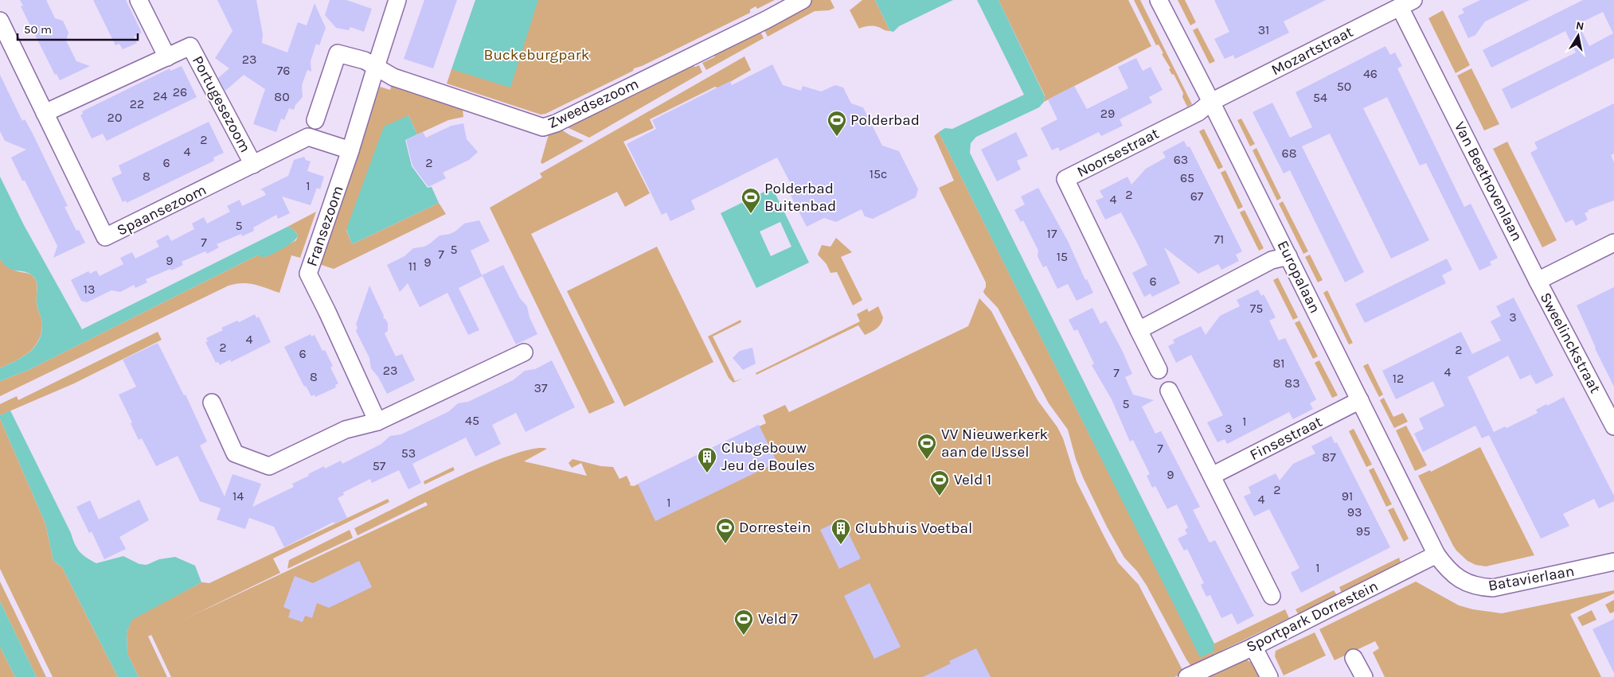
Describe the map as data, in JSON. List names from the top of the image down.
{
  "streets": {
    "street": [
      "Mozartstraat",
      "Zweedsezoom",
      "Portugesezoom",
      "Noorsestraat",
      "Van Beethovenlaan",
      "Spaansezoom",
      "Fransezoom",
      "Europalaan",
      "Sweelinckstraat",
      "Finsestraat",
      "Batavierlaan",
      "Sportpark Dorrestein"
    ]
  },
  "crossings": [
    ["Mozartstraat", "Noorsestraat"],
    ["Mozartstraat", "Van Beethovenlaan"],
    ["Mozartstraat", "Europalaan"],
    ["Zweedsezoom", "Fransezoom"],
    ["Portugesezoom", "Spaansezoom"],
    ["Noorsestraat", "Europalaan"],
    ["Van Beethovenlaan", "Sweelinckstraat"],
    ["Spaansezoom", "Fransezoom"],
    ["Europalaan", "Finsestraat"],
    ["Europalaan", "Batavierlaan"],
    ["Europalaan", "Sportpark Dorrestein"],
    ["Batavierlaan", "Sportpark Dorrestein"]
  ],
  "parks": ["Buckeburgpark"],
  "places": {
    "sports": [
      "Polderbad",
      "Polderbad Buitenbad",
      "VV Nieuwerkerk aan de IJssel",
      "Veld 1",
      "Dorrestein",
      "Veld 7"
    ],
    "building": ["Clubgebouw Jeu de Boules", "Clubhuis Voetbal"]
  },
  "house_numbers": [
    "31",
    "23",
    "76",
    "46",
    "50",
    "26",
    "24",
    "80",
    "54",
    "22",
    "29",
    "20",
    "2",
    "4",
    "68",
    "63",
    "6",
    "2",
    "15c",
    "8",
    "65",
    "1",
    "2",
    "67",
    "4",
    "5",
    "17",
    "71",
    "7",
    "5",
    "7",
    "15",
    "9",
    "9",
    "11",
    "6",
    "13",
    "75",
    "3",
    "4",
    "2",
    "2",
    "6",
    "81",
    "23",
    "4",
    "7",
    "8",
    "12",
    "83",
    "37",
    "5",
    "45",
    "1",
    "3",
    "7",
    "53",
    "87",
    "57",
    "9",
    "2",
    "14",
    "91",
    "4",
    "1",
    "93",
    "95",
    "1"
  ],
  "scale_bar": "50 m",
  "north": "top"
}
